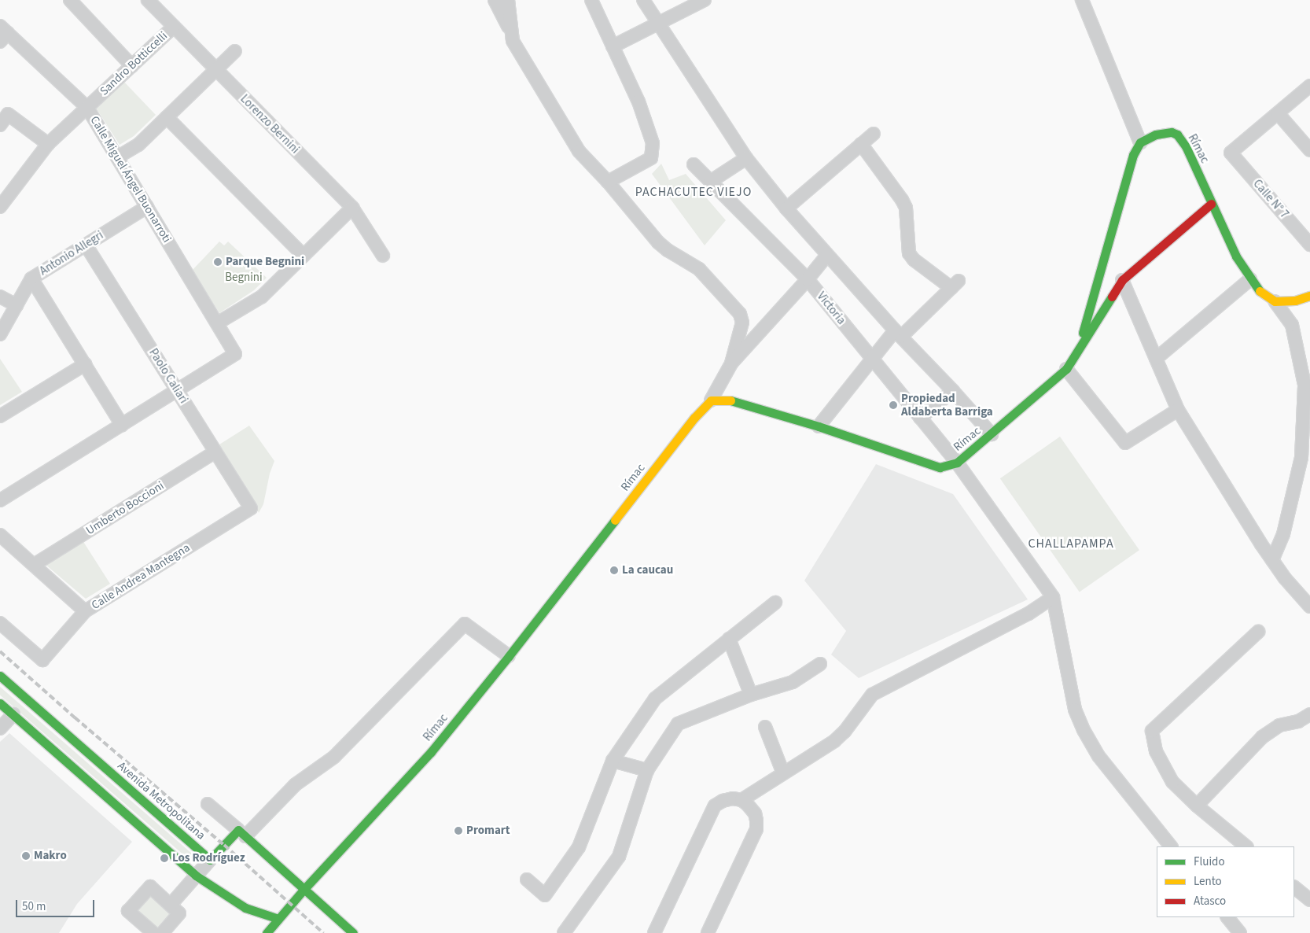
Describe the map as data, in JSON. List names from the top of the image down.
{
  "streets": {
    "street": [
      "Sandro Botticcelli",
      "Lorenzo Bernini",
      "Rímac",
      "Calle Miguel Ángel Buonarroti",
      "Calle N° 7",
      "Antonio Allegri",
      "Victoria",
      "Paolo Caliari",
      "Umberto Boccioni",
      "Calle Andrea Mantegna",
      "Avenida Metropolitana"
    ]
  },
  "crossings": [
    ["Sandro Botticcelli", "Lorenzo Bernini"],
    ["Sandro Botticcelli", "Calle Miguel Ángel Buonarroti"],
    ["Rímac", "Victoria"],
    ["Calle Miguel Ángel Buonarroti", "Antonio Allegri"],
    ["Calle Miguel Ángel Buonarroti", "Paolo Caliari"],
    ["Antonio Allegri", "Paolo Caliari"],
    ["Paolo Caliari", "Umberto Boccioni"],
    ["Paolo Caliari", "Calle Andrea Mantegna"]
  ],
  "districts": ["PACHACUTEC VIEJO", "CHALLAPAMPA"],
  "parks": ["Begnini"],
  "places": [
    "Parque Begnini",
    "Propiedad Aldaberta Barriga",
    "La caucau",
    "Promart",
    "Makro",
    "Los Rodríguez"
  ],
  "legend": ["Fluido", "Lento", "Atasco"],
  "scale_bar": "50 m"
}
